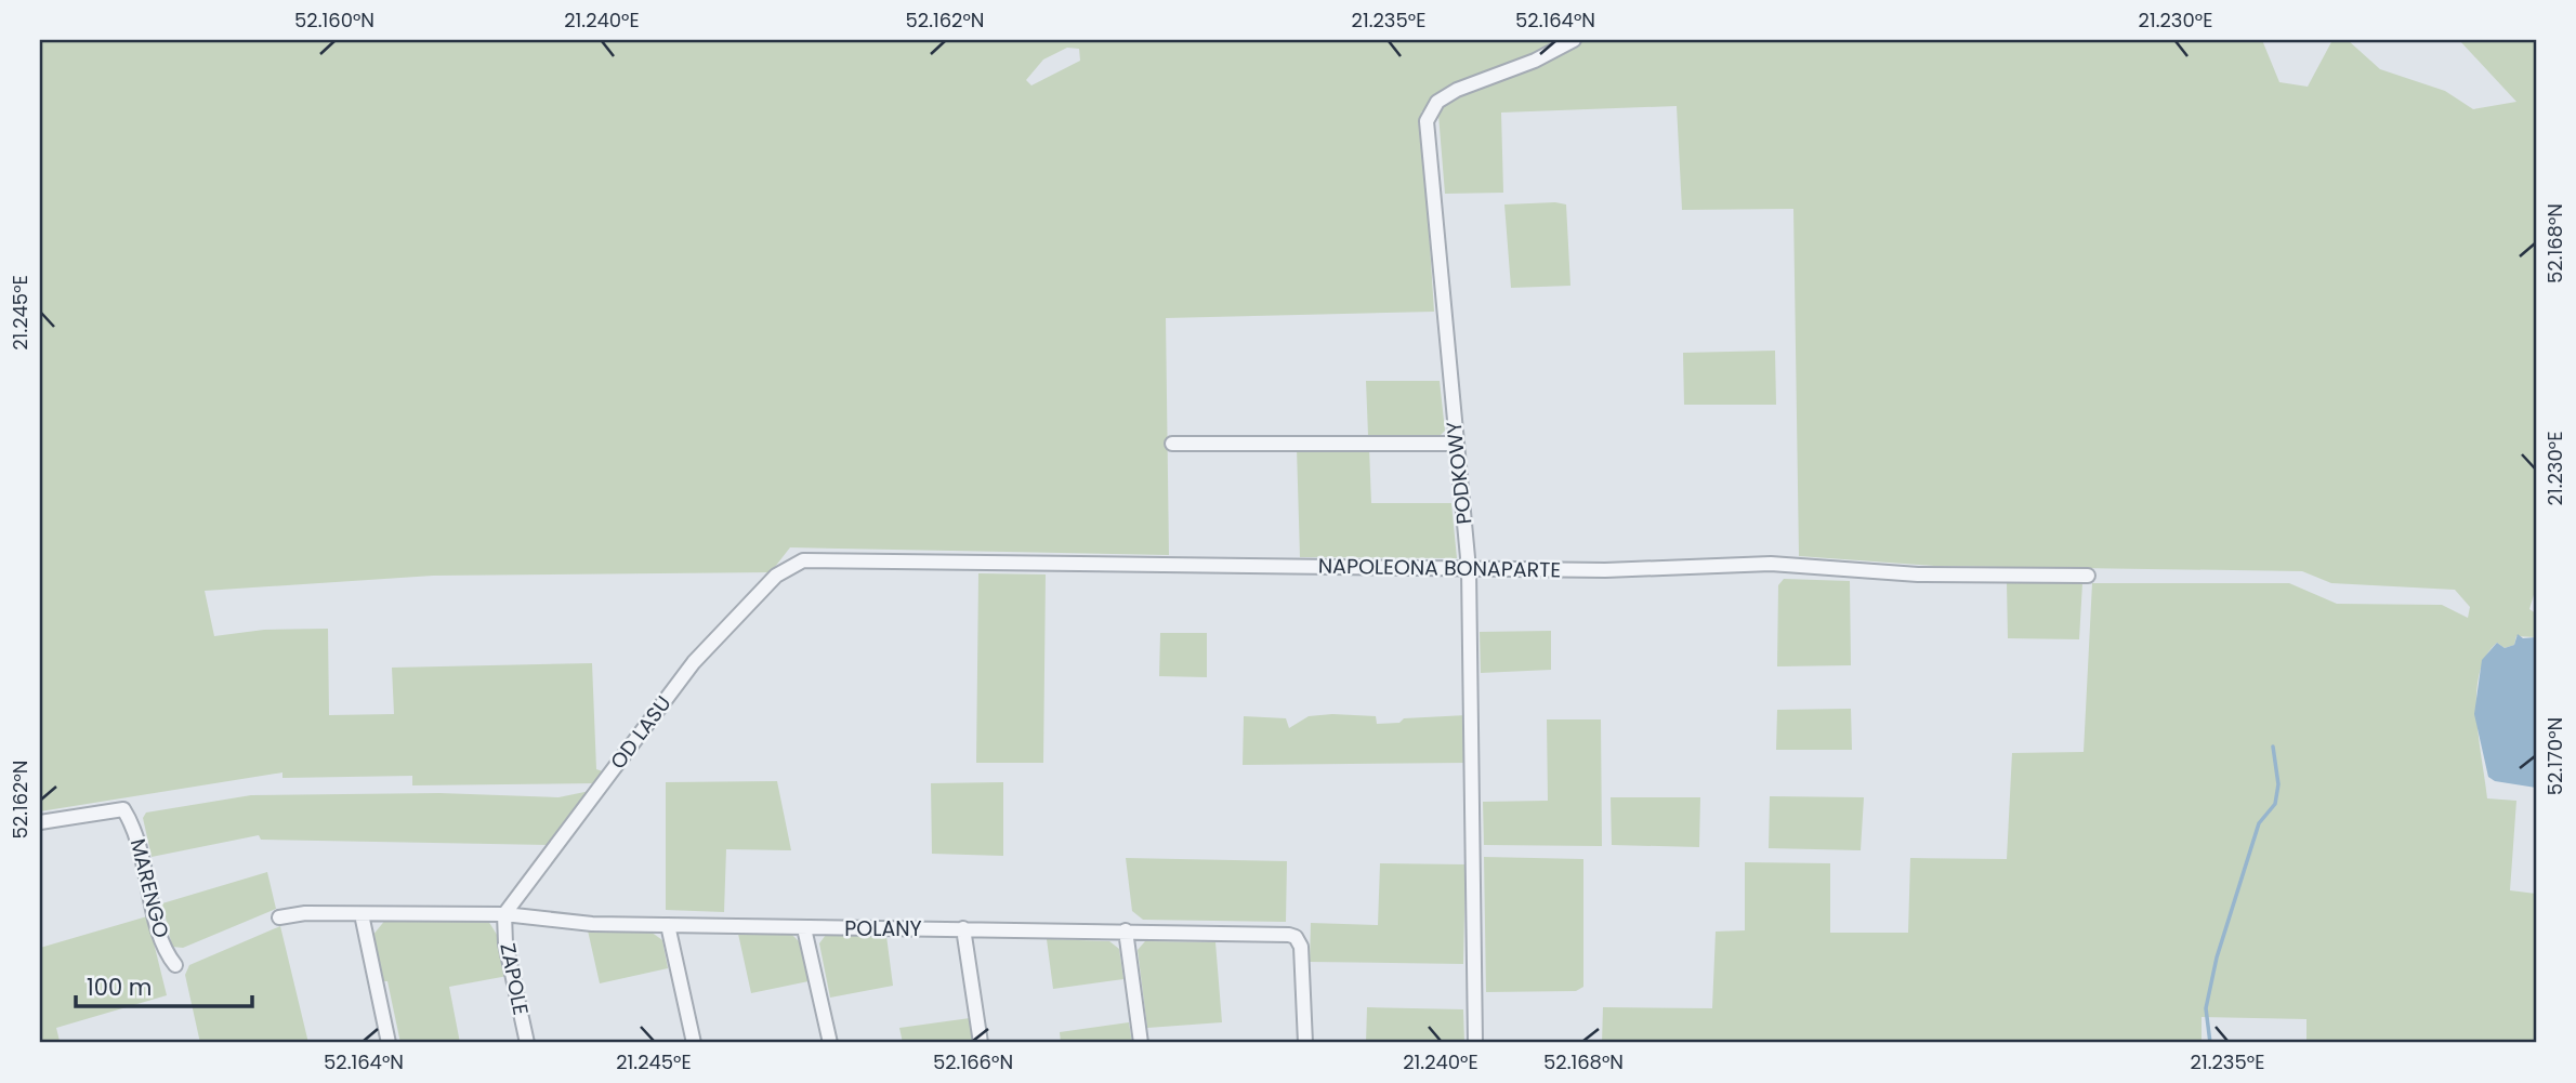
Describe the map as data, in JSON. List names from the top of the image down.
{
  "streets": {
    "street": [
      "PODKOWY",
      "NAPOLEONA BONAPARTE",
      "OD LASU",
      "MARENGO",
      "POLANY",
      "ZAPOLE"
    ]
  },
  "crossings": [
    ["PODKOWY", "NAPOLEONA BONAPARTE"],
    ["NAPOLEONA BONAPARTE", "OD LASU"],
    ["OD LASU", "POLANY"],
    ["OD LASU", "ZAPOLE"],
    ["POLANY", "ZAPOLE"]
  ],
  "scale_bar": "100 m",
  "coordinates": [
    "52.160°N",
    "21.240°E",
    "52.162°N",
    "21.235°E",
    "52.164°N",
    "21.230°E",
    "52.168°N",
    "21.245°E",
    "52.170°N",
    "52.166°N"
  ]
}
